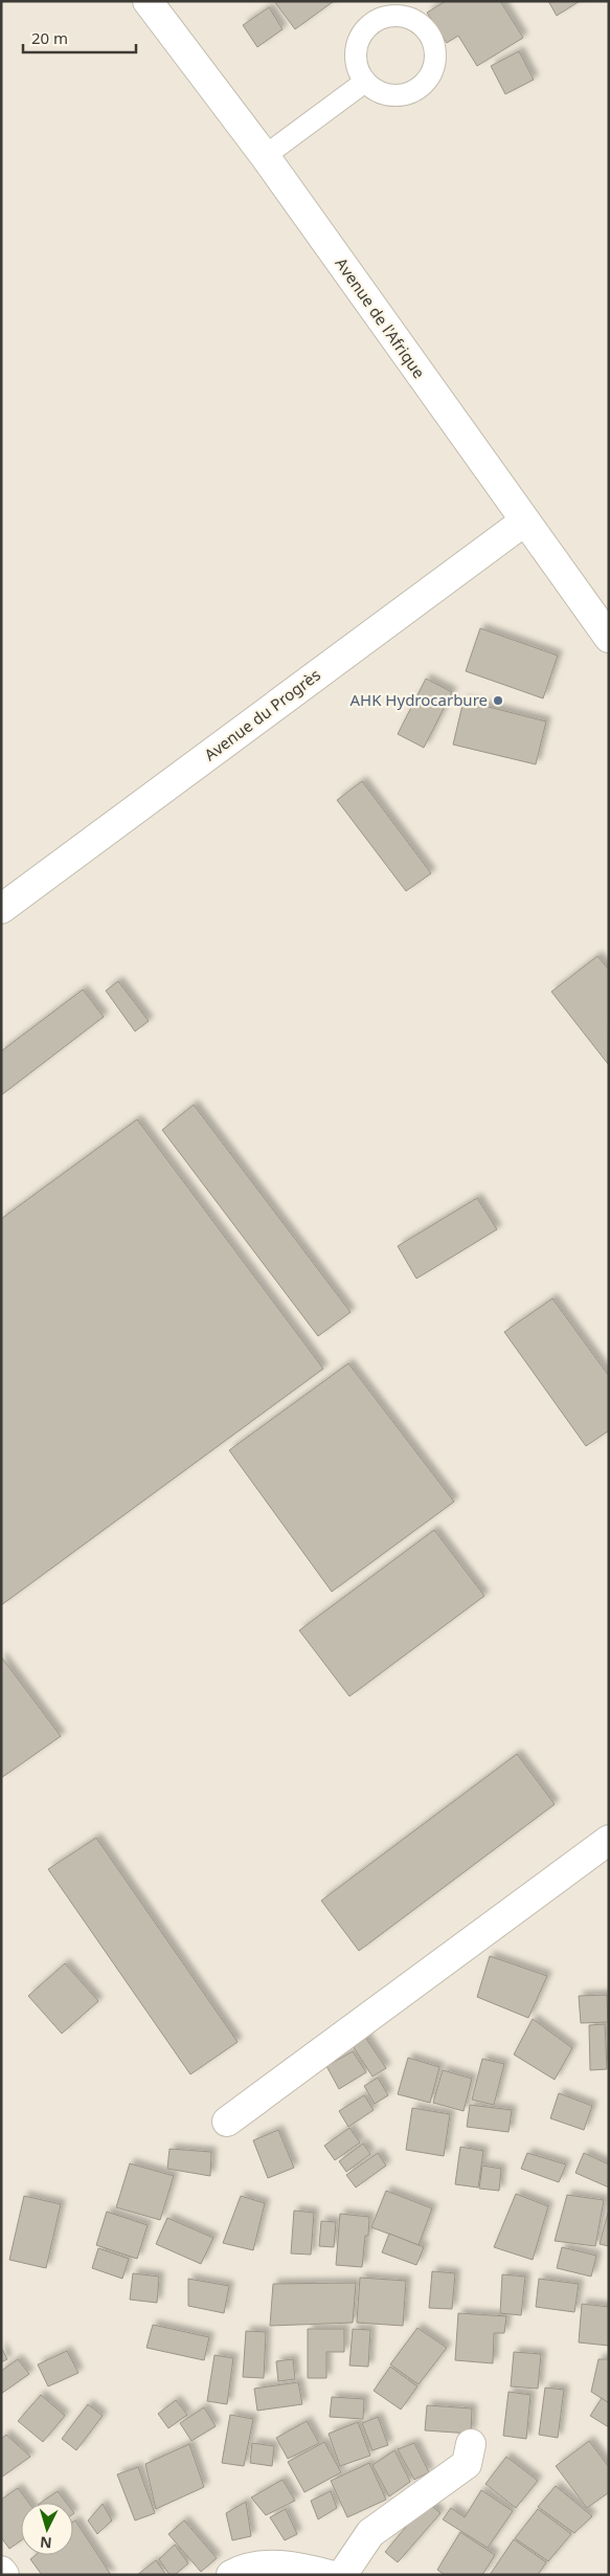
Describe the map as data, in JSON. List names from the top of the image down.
{
  "streets": {
    "street": ["Avenue de l'Afrique", "Avenue du Progrès"]
  },
  "crossings": [
    ["Avenue de l'Afrique", "Avenue du Progrès"]
  ],
  "places": ["AHK Hydrocarbure"],
  "scale_bar": "20 m",
  "north": "bottom"
}
